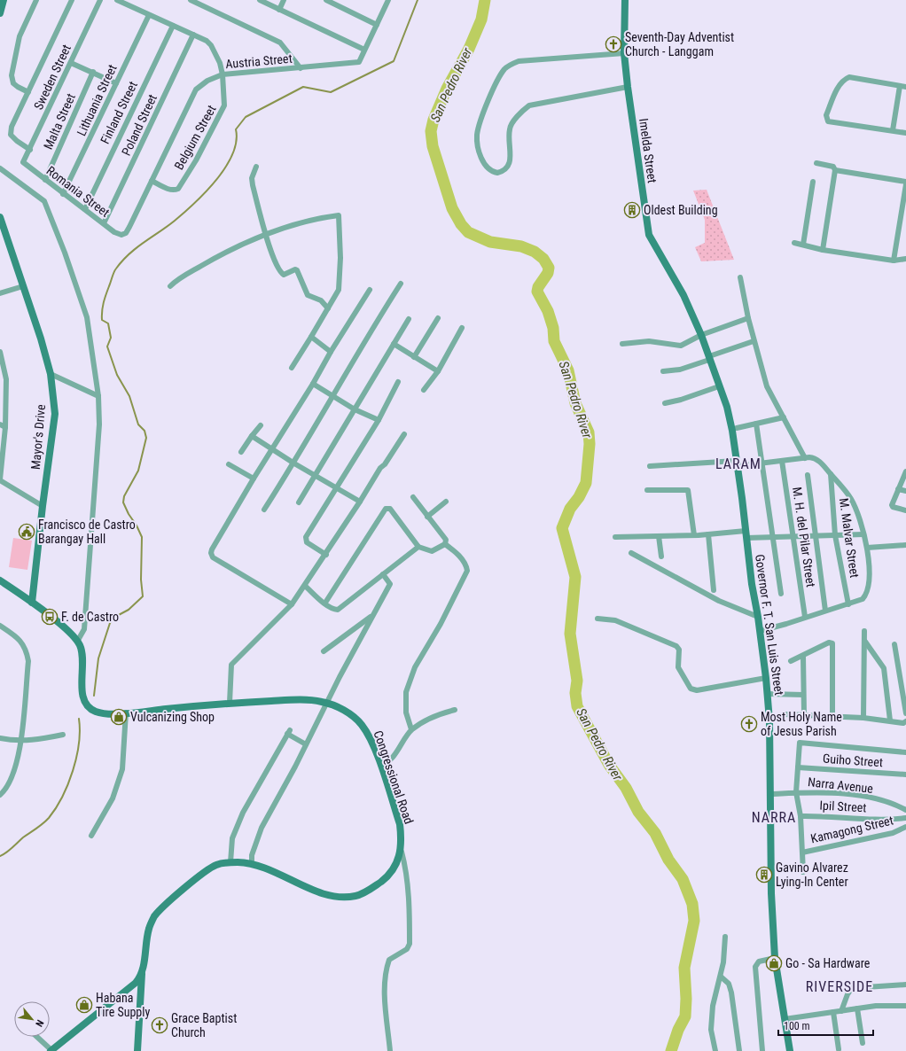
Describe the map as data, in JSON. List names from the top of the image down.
{
  "streets": {
    "street": [
      "Austria Street",
      "Sweden Street",
      "Lithuania Street",
      "Finland Street",
      "Malta Street",
      "Poland Street",
      "Belgium Street",
      "Imelda Street",
      "Romania Street",
      "Mayor's Drive",
      "M. H. del Pilar Street",
      "M. Malvar Street",
      "Governor F. T. San Luis Street",
      "Guiho Street",
      "Congressional Road",
      "Narra Avenue",
      "Ipil Street",
      "Kamagong Street"
    ]
  },
  "crossings": [
    ["Austria Street", "Belgium Street"],
    ["Austria Street", "Romania Street"],
    ["Sweden Street", "Romania Street"],
    ["Lithuania Street", "Belgium Street"],
    ["Lithuania Street", "Romania Street"],
    ["Finland Street", "Belgium Street"],
    ["Finland Street", "Romania Street"],
    ["Malta Street", "Romania Street"],
    ["Poland Street", "Belgium Street"],
    ["Poland Street", "Romania Street"],
    ["Imelda Street", "Governor F. T. San Luis Street"],
    ["Mayor's Drive", "Congressional Road"],
    ["Governor F. T. San Luis Street", "Narra Avenue"]
  ],
  "districts": ["LARAM", "NARRA", "RIVERSIDE"],
  "water": ["San Pedro River"],
  "places": {
    "church": ["Seventh-Day Adventist Church - Langgam", "Most Holy Name of Jesus Parish", "Grace Baptist Church"],
    "building": ["Oldest Building", "Gavino Alvarez Lying-In Center"],
    "public building": ["Francisco de Castro Barangay Hall"],
    "bus stop": ["F. de Castro"],
    "shop": ["Vulcanizing Shop", "Go - Sa Hardware", "Habana Tire Supply"]
  },
  "scale_bar": "100 m",
  "north": "bottom right"
}
